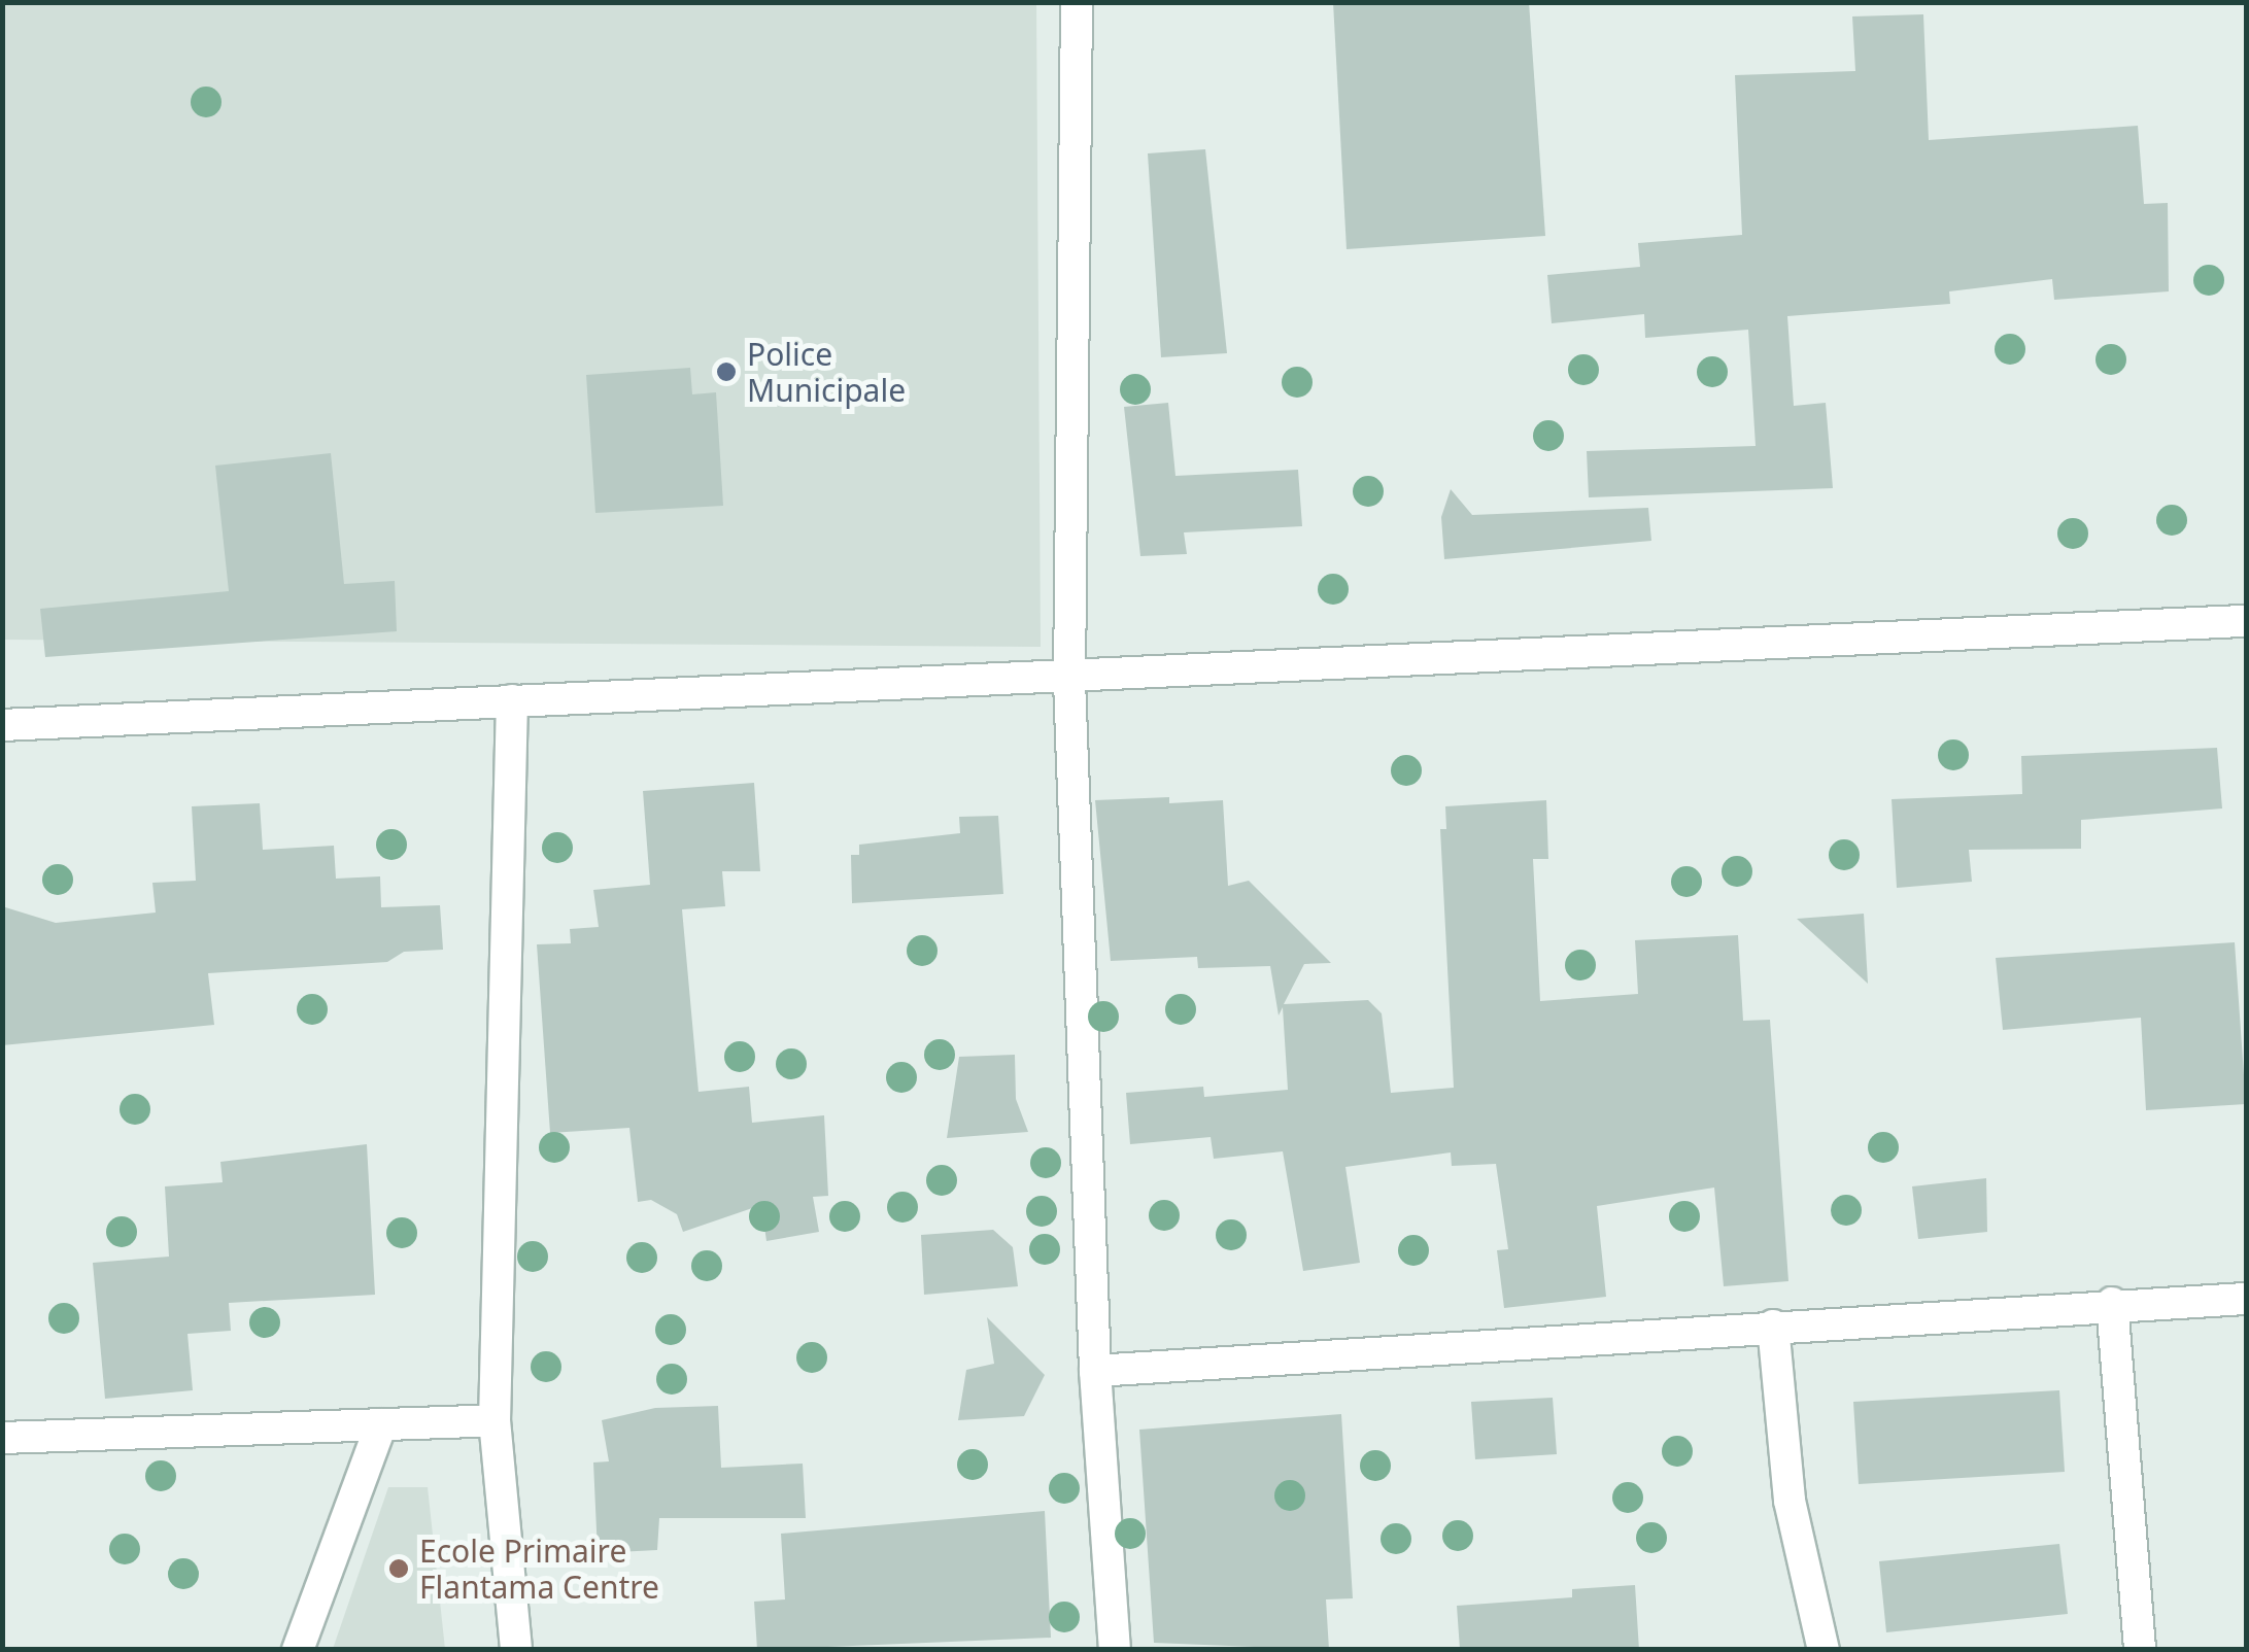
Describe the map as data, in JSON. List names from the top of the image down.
{
  "places": ["Police Municipale", "Ecole Primaire Flantama Centre"]
}
